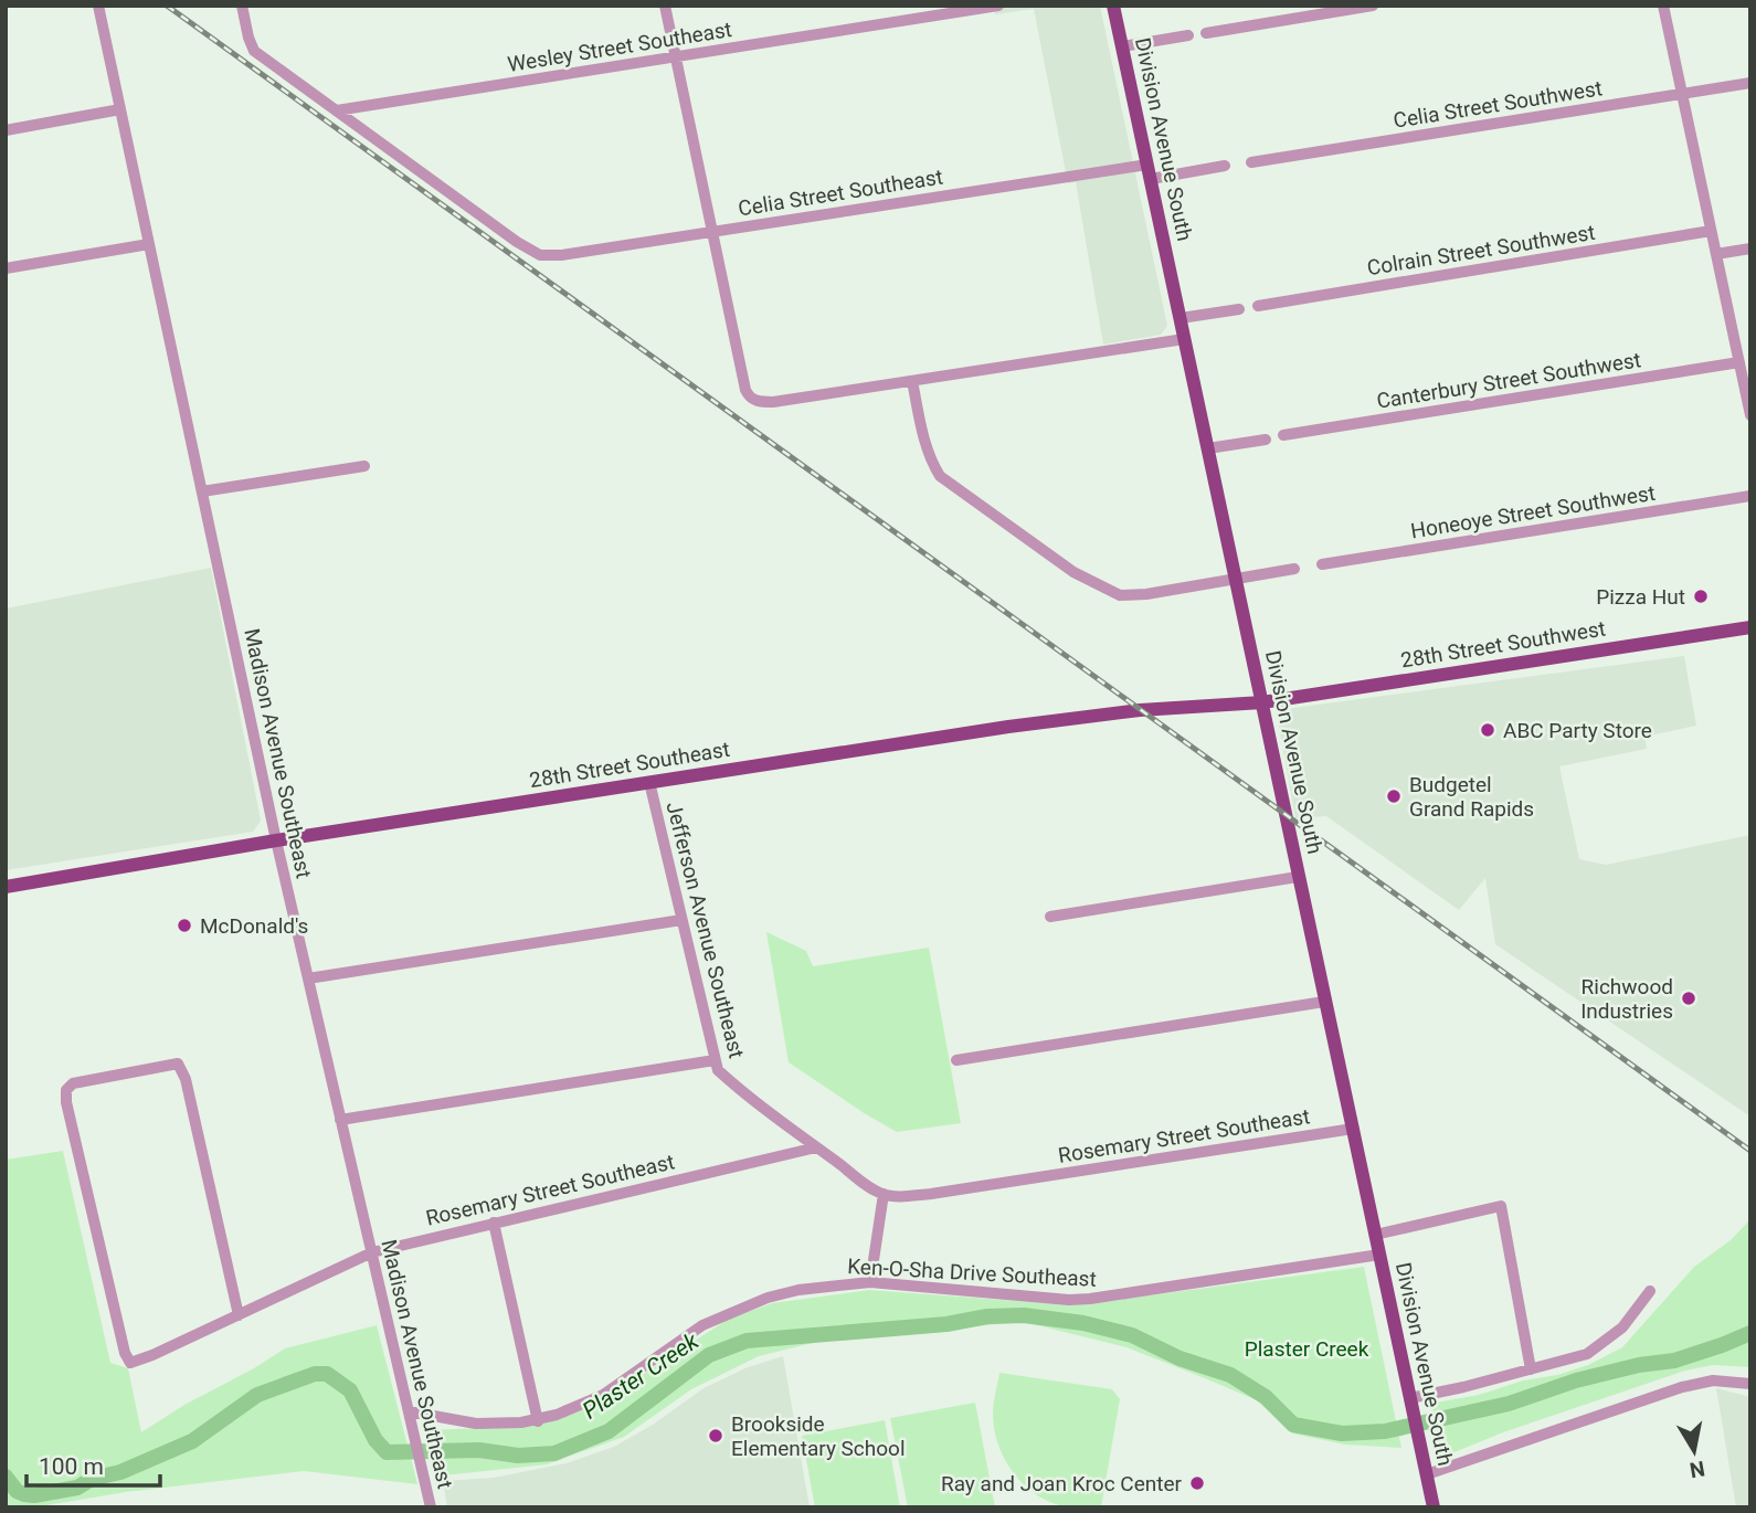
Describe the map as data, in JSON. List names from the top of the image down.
{
  "streets": {
    "main road": ["Division Avenue South", "28th Street Southwest", "28th Street Southeast"],
    "street": [
      "Wesley Street Southeast",
      "Celia Street Southwest",
      "Celia Street Southeast",
      "Colrain Street Southwest",
      "Canterbury Street Southwest",
      "Honeoye Street Southwest",
      "Madison Avenue Southeast",
      "Jefferson Avenue Southeast",
      "Rosemary Street Southeast",
      "Ken-O-Sha Drive Southeast"
    ]
  },
  "crossings": [
    ["Wesley Street Southeast", "Celia Street Southeast"],
    ["Division Avenue South", "Celia Street Southeast"],
    ["Division Avenue South", "28th Street Southwest"],
    ["Division Avenue South", "28th Street Southeast"],
    ["Division Avenue South", "Rosemary Street Southeast"],
    ["Division Avenue South", "Ken-O-Sha Drive Southeast"],
    ["28th Street Southwest", "28th Street Southeast"],
    ["Madison Avenue Southeast", "28th Street Southeast"],
    ["Madison Avenue Southeast", "Rosemary Street Southeast"],
    ["Madison Avenue Southeast", "Ken-O-Sha Drive Southeast"],
    ["28th Street Southeast", "Jefferson Avenue Southeast"],
    ["Jefferson Avenue Southeast", "Rosemary Street Southeast"]
  ],
  "water": ["Plaster Creek"],
  "parks": ["Plaster Creek"],
  "places": [
    "Pizza Hut",
    "ABC Party Store",
    "Budgetel Grand Rapids",
    "McDonald's",
    "Richwood Industries",
    "Brookside Elementary School",
    "Ray and Joan Kroc Center"
  ],
  "scale_bar": "100 m",
  "north": "bottom"
}
